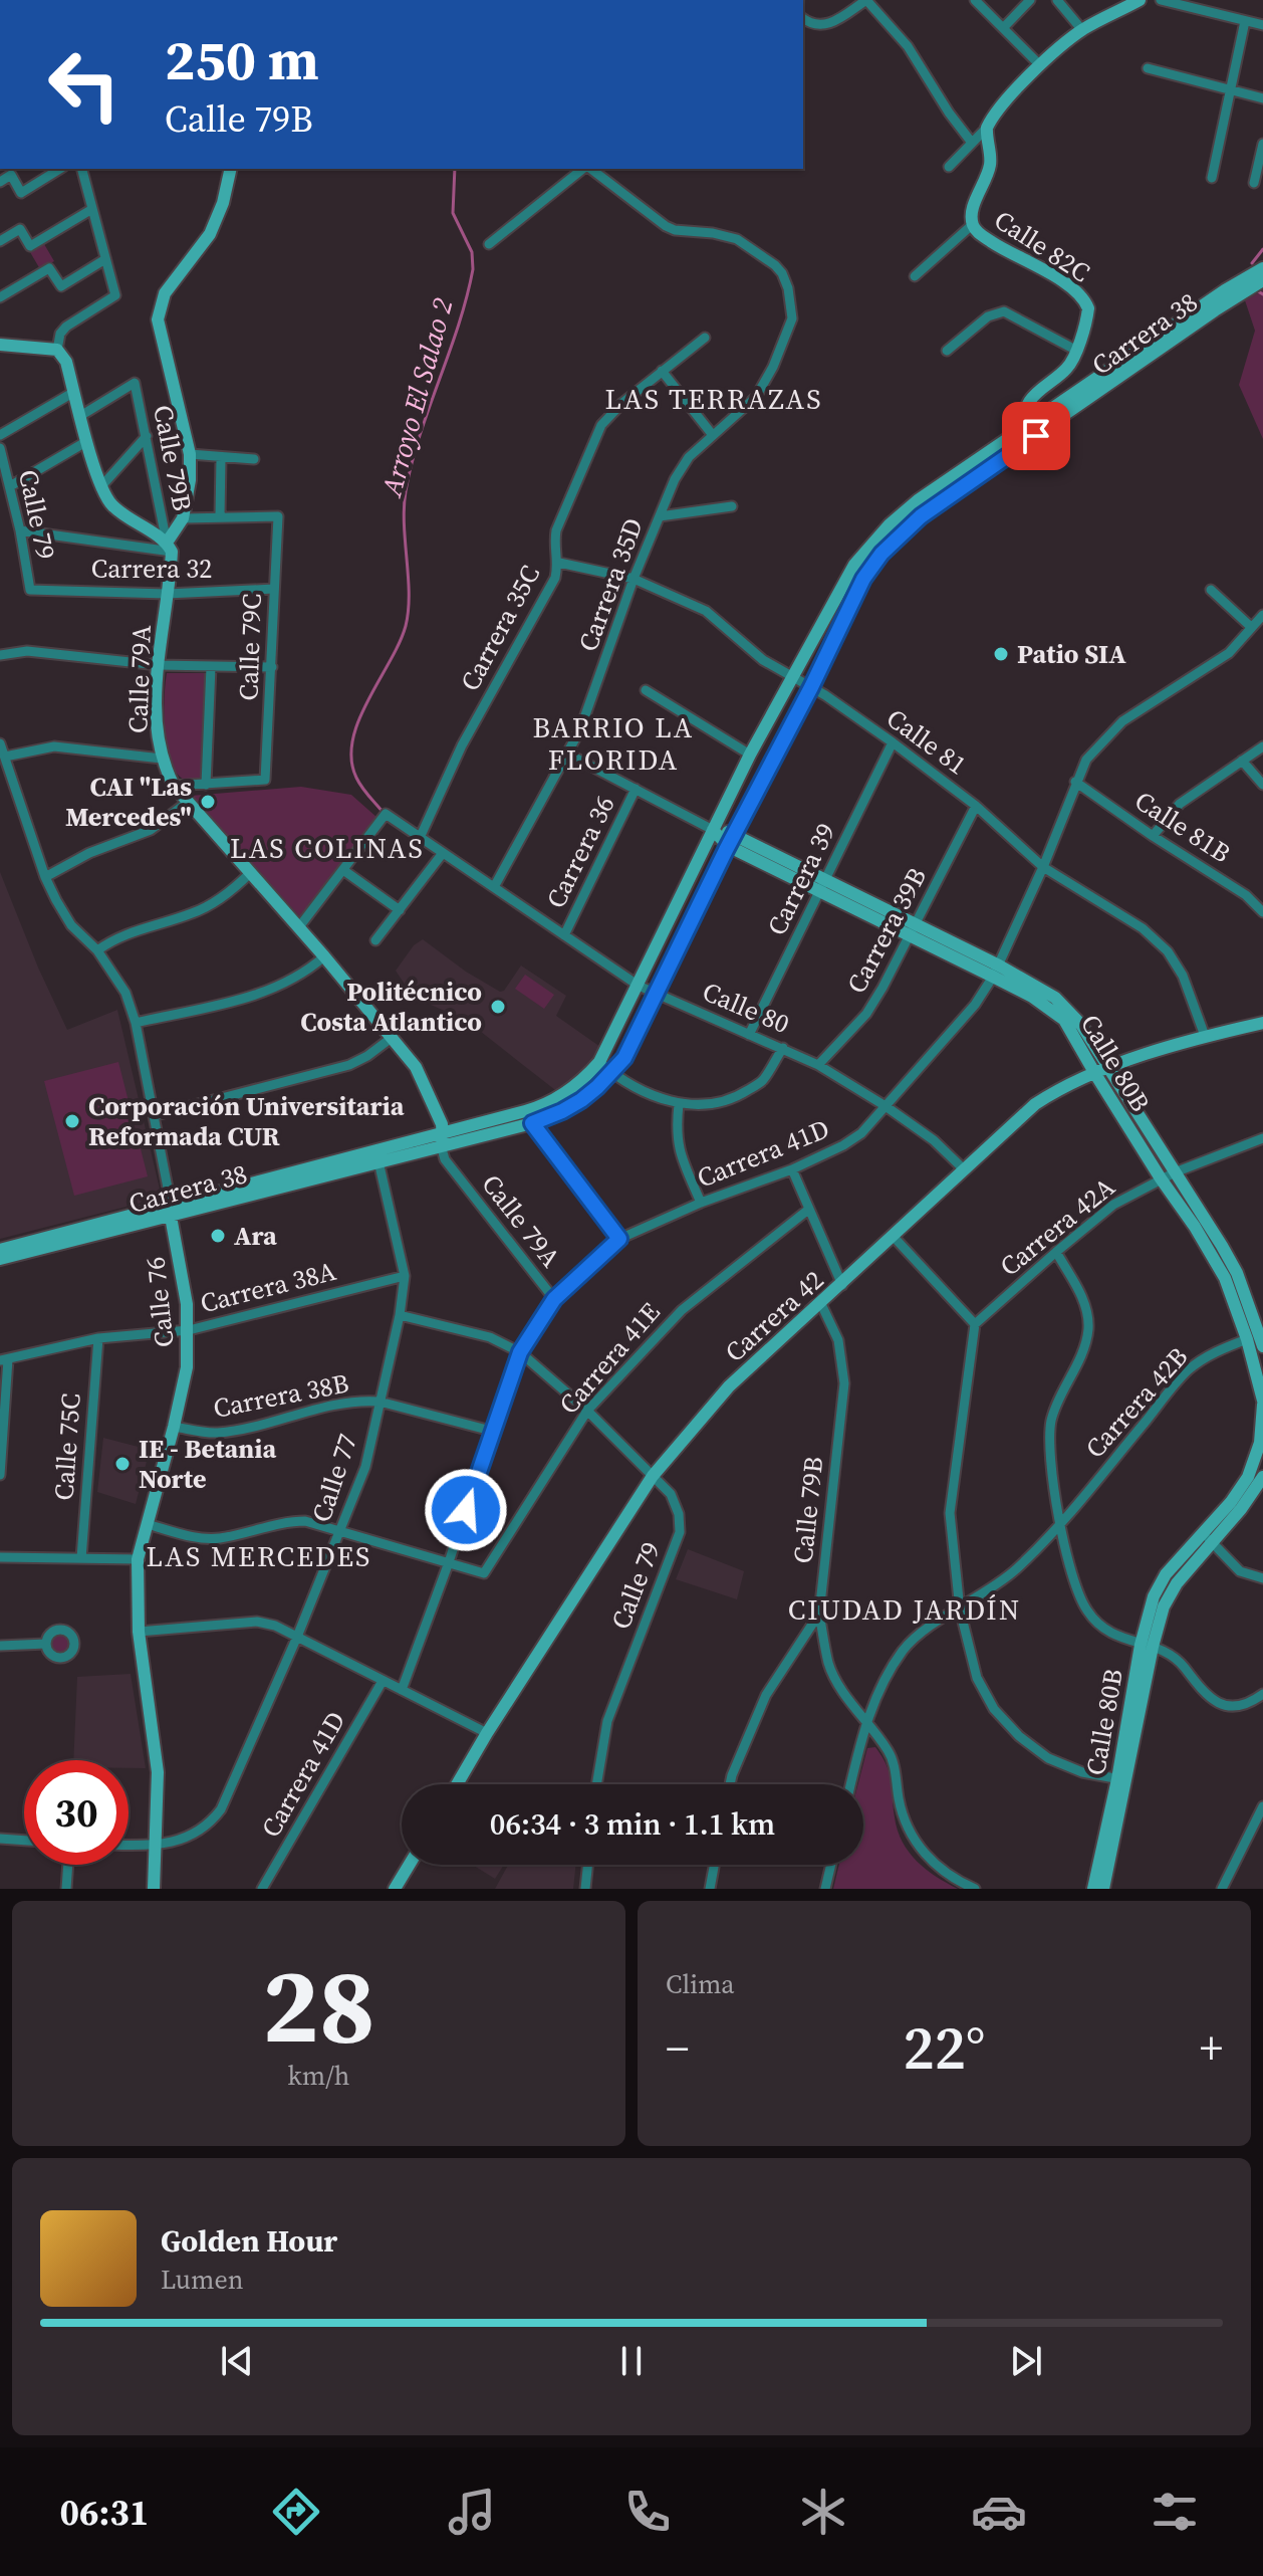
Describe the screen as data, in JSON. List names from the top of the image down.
{
  "streets": {
    "main road": [
      "Calle 82C",
      "Carrera 38",
      "Calle 79A",
      "Calle 80B",
      "Calle 76",
      "Carrera 42"
    ],
    "street": [
      "Calle 79B",
      "Calle 79",
      "Carrera 32",
      "Carrera 35D",
      "Carrera 35C",
      "Calle 79C",
      "Calle 81",
      "Calle 81B",
      "Carrera 36",
      "Carrera 39",
      "Carrera 39B",
      "Calle 80",
      "Carrera 41D",
      "Carrera 42A",
      "Carrera 38A",
      "Carrera 41E",
      "Carrera 38B",
      "Carrera 42B",
      "Calle 75C",
      "Calle 77"
    ]
  },
  "crossings": [
    ["Carrera 38", "Calle 79A"],
    ["Carrera 38", "Calle 81"],
    ["Carrera 38", "Calle 80"],
    ["Carrera 38", "Calle 80B"],
    ["Carrera 38", "Calle 76"],
    ["Carrera 38", "Calle 77"],
    ["Calle 79B", "Calle 79C"],
    ["Calle 79B", "Calle 79A"],
    ["Calle 79B", "Carrera 42"],
    ["Calle 79", "Carrera 32"],
    ["Calle 79", "Carrera 41D"],
    ["Calle 79", "Carrera 42"],
    ["Calle 79", "Carrera 41E"],
    ["Carrera 32", "Calle 79C"],
    ["Carrera 32", "Calle 79A"],
    ["Carrera 35D", "Calle 81"],
    ["Carrera 35D", "Calle 80"],
    ["Carrera 35D", "Calle 80B"],
    ["Carrera 35C", "Calle 81"],
    ["Carrera 35C", "Calle 80"],
    ["Calle 79A", "Carrera 41D"],
    ["Calle 81", "Carrera 39"],
    ["Calle 81", "Carrera 39B"],
    ["Calle 81", "Carrera 41D"],
    ["Calle 81", "Carrera 42"],
    ["Calle 81B", "Carrera 41D"],
    ["Carrera 36", "Calle 80"],
    ["Carrera 36", "Calle 80B"],
    ["Carrera 39", "Calle 80"],
    ["Carrera 39", "Calle 80B"],
    ["Carrera 39B", "Calle 80"],
    ["Carrera 39B", "Calle 80B"],
    ["Calle 80", "Carrera 41D"],
    ["Calle 80", "Carrera 42"],
    ["Calle 80B", "Carrera 41D"],
    ["Calle 80B", "Carrera 42A"],
    ["Calle 80B", "Carrera 42"],
    ["Calle 80B", "Carrera 42B"],
    ["Carrera 41D", "Carrera 41E"],
    ["Carrera 41D", "Carrera 38B"],
    ["Carrera 38A", "Calle 76"],
    ["Carrera 38A", "Calle 75C"],
    ["Carrera 38A", "Calle 77"],
    ["Calle 76", "Carrera 38B"],
    ["Calle 76", "Calle 77"],
    ["Carrera 38B", "Calle 77"]
  ],
  "districts": [
    "LAS TERRAZAS",
    "BARRIO LA FLORIDA",
    "LAS COLINAS",
    "LAS MERCEDES",
    "CIUDAD JARDÍN"
  ],
  "water": ["Arroyo El Salao 2"],
  "places": [
    "Patio SIA",
    "CAI \"Las Mercedes\"",
    "Politécnico Costa Atlantico",
    "Corporación Universitaria Reformada CUR",
    "Ara",
    "IE - Betania Norte"
  ],
  "page": {
    "turn": ["250 m", "Calle 79B"],
    "limit": "30",
    "trip": "06:34 · 3 min · 1.1 km",
    "tile": [
      ["28", "km/h"],
      "Clima"
    ],
    "heat": ["−", "22°", "+"],
    "song": ["Golden Hour", "Lumen"],
    "tabs": "06:31"
  }
}
